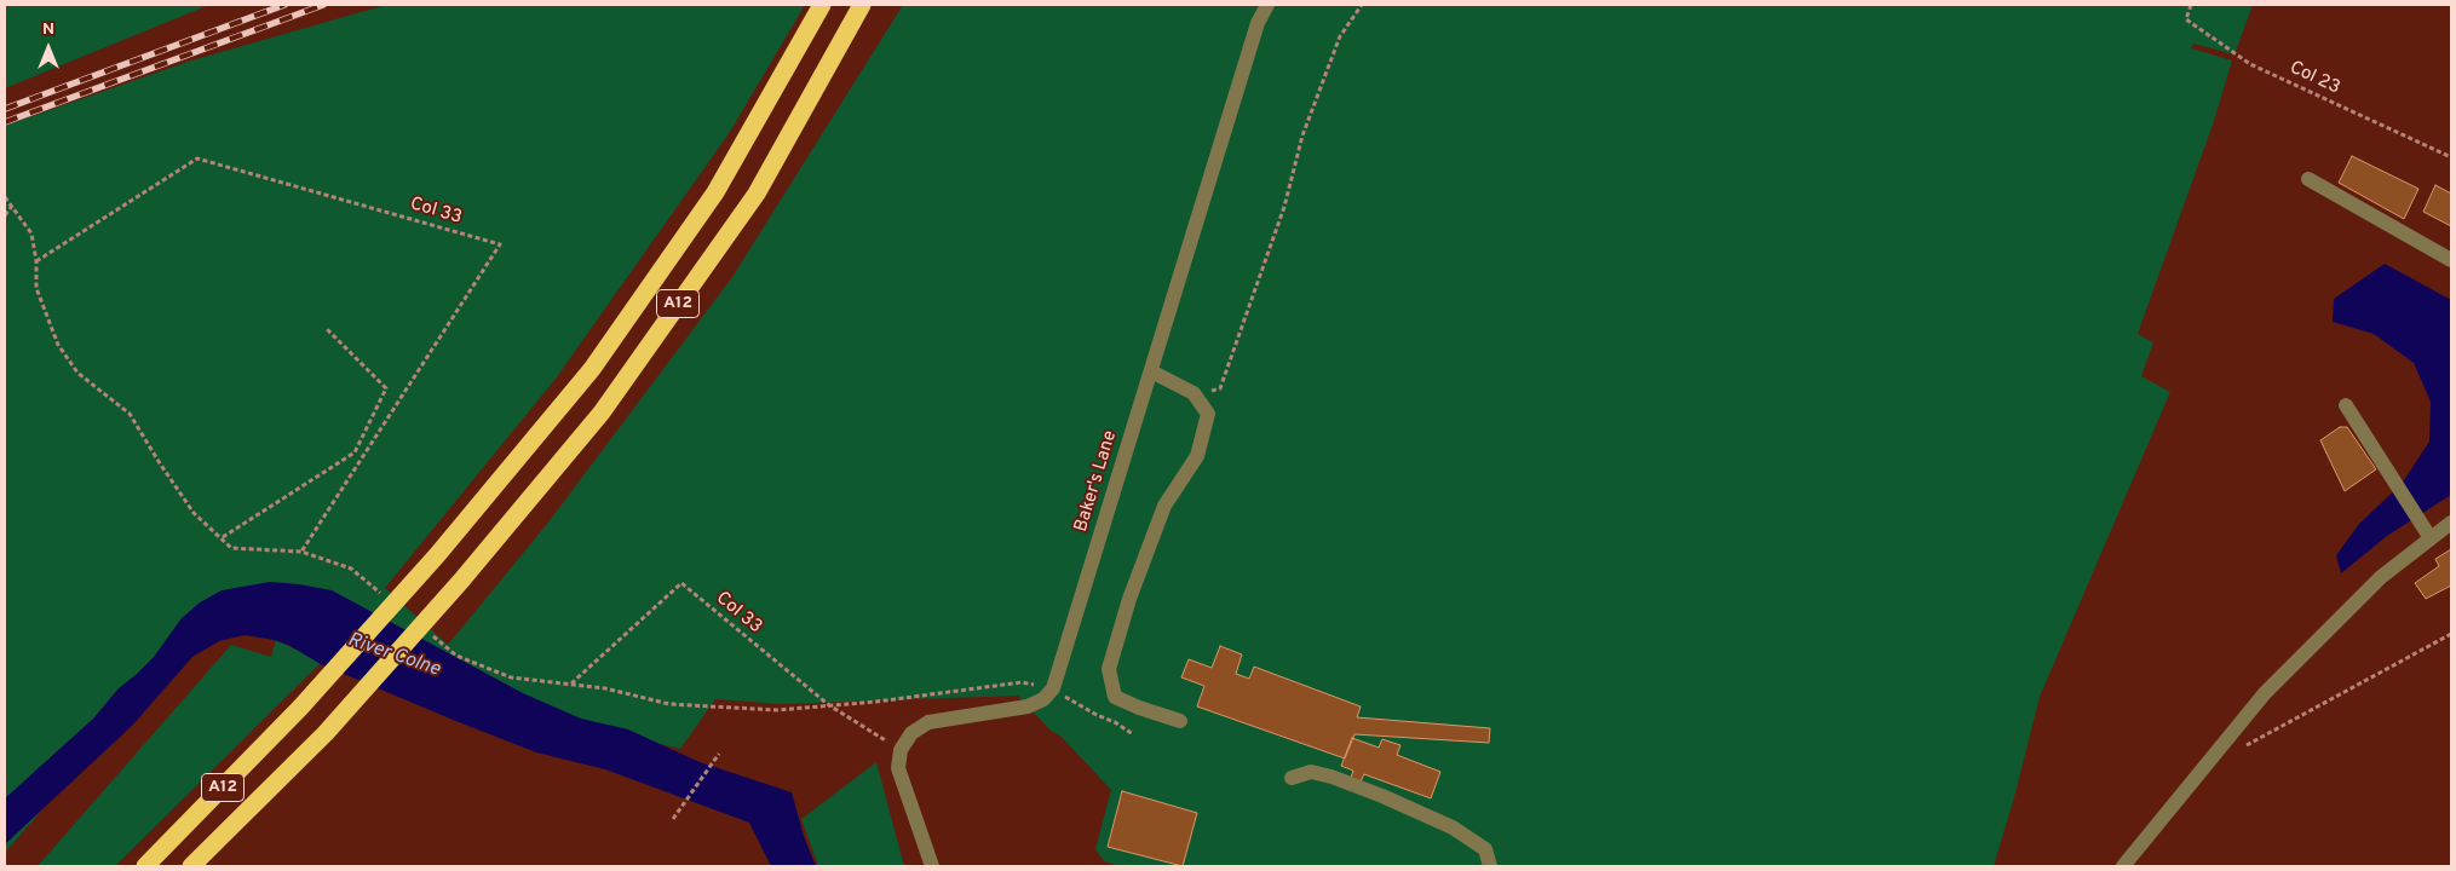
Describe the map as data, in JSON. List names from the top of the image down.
{
  "streets": {
    "highway": ["A12"],
    "street": ["Baker's Lane"],
    "path": ["Col 23", "Col 33"]
  },
  "water": ["River Colne"],
  "north": "top"
}
